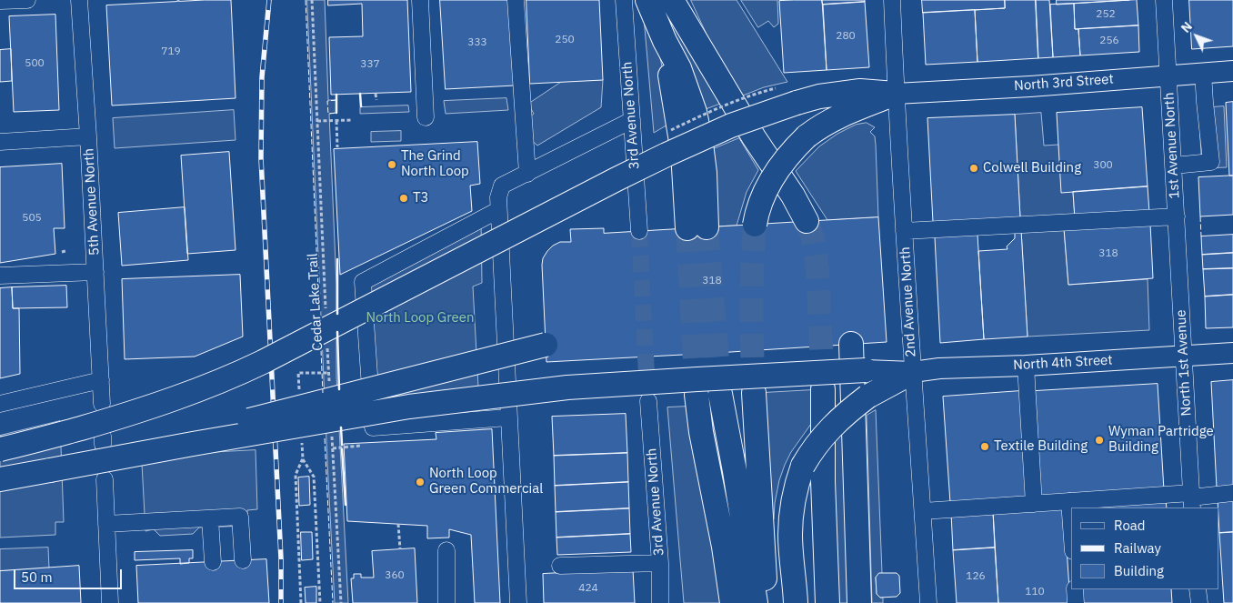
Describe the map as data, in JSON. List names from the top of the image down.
{
  "streets": {
    "main road": ["North 3rd Street", "North 4th Street"],
    "street": [
      "3rd Avenue North",
      "1st Avenue North",
      "5th Avenue North",
      "2nd Avenue North",
      "North 1st Avenue"
    ],
    "path": ["Cedar Lake Trail"]
  },
  "crossings": [
    ["North 3rd Street", "1st Avenue North"],
    ["North 3rd Street", "2nd Avenue North"],
    ["1st Avenue North", "North 1st Avenue"],
    ["2nd Avenue North", "North 4th Street"],
    ["North 4th Street", "North 1st Avenue"]
  ],
  "parks": ["North Loop Green"],
  "places": [
    "The Grind North Loop",
    "Colwell Building",
    "T3",
    "Wyman Partridge Building",
    "Textile Building",
    "North Loop Green Commercial"
  ],
  "house_numbers": [
    "252",
    "280",
    "250",
    "256",
    "333",
    "719",
    "500",
    "337",
    "300",
    "505",
    "318",
    "318",
    "360",
    "126",
    "424",
    "110"
  ],
  "legend": ["Road", "Railway", "Building"],
  "scale_bar": "50 m",
  "north": "top left"
}
